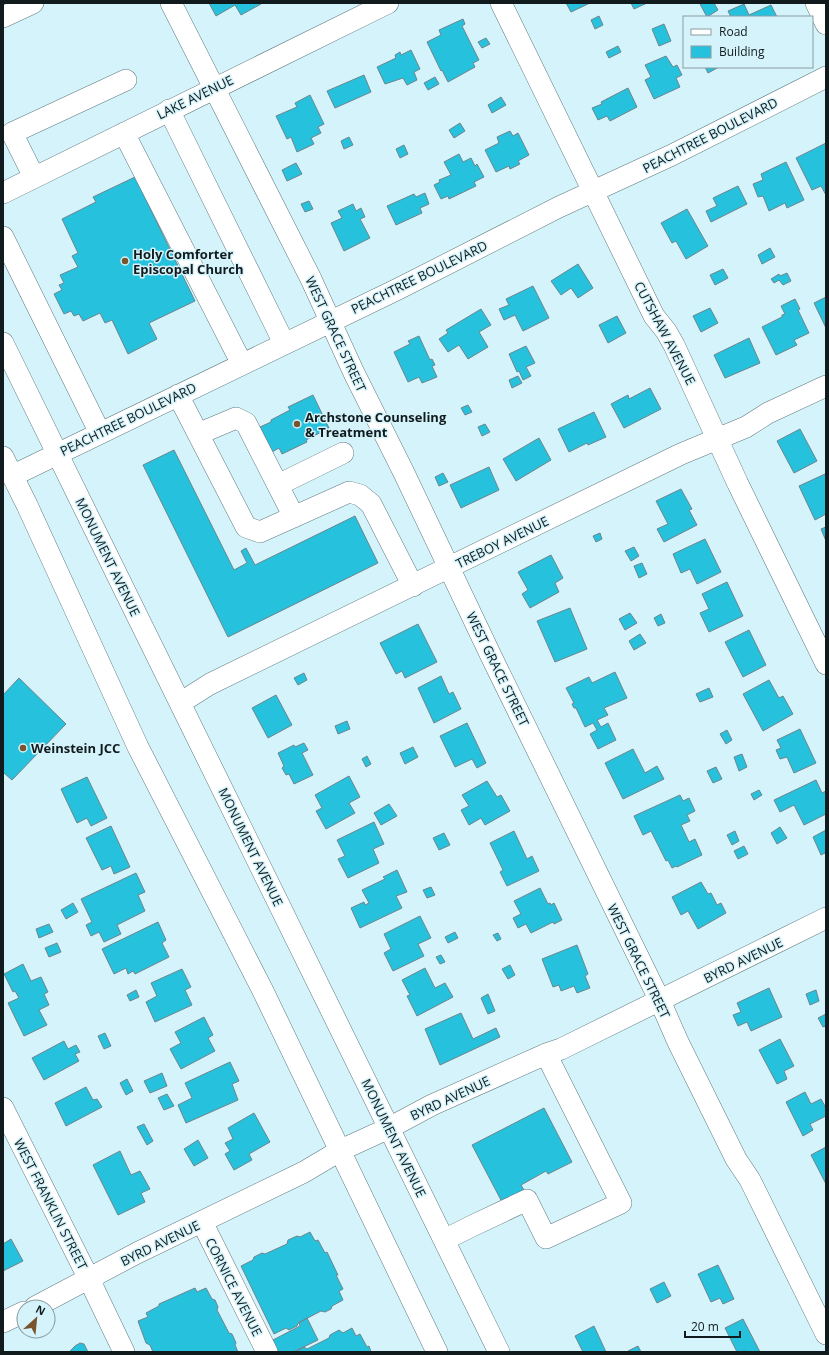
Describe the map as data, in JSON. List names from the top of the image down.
{
  "streets": {
    "street": [
      "LAKE AVENUE",
      "PEACHTREE BOULEVARD",
      "CUTSHAW AVENUE",
      "WEST GRACE STREET",
      "TREBOY AVENUE",
      "MONUMENT AVENUE",
      "BYRD AVENUE",
      "WEST FRANKLIN STREET",
      "CORNICE AVENUE"
    ]
  },
  "crossings": [
    ["LAKE AVENUE", "WEST GRACE STREET"],
    ["PEACHTREE BOULEVARD", "CUTSHAW AVENUE"],
    ["PEACHTREE BOULEVARD", "WEST GRACE STREET"],
    ["PEACHTREE BOULEVARD", "MONUMENT AVENUE"],
    ["CUTSHAW AVENUE", "TREBOY AVENUE"],
    ["WEST GRACE STREET", "TREBOY AVENUE"],
    ["WEST GRACE STREET", "BYRD AVENUE"],
    ["TREBOY AVENUE", "MONUMENT AVENUE"],
    ["MONUMENT AVENUE", "BYRD AVENUE"],
    ["BYRD AVENUE", "WEST FRANKLIN STREET"],
    ["BYRD AVENUE", "CORNICE AVENUE"]
  ],
  "places": ["Holy Comforter Episcopal Church", "Archstone Counseling & Treatment", "Weinstein JCC"],
  "legend": ["Road", "Building"],
  "scale_bar": "20 m",
  "north": "top right"
}
